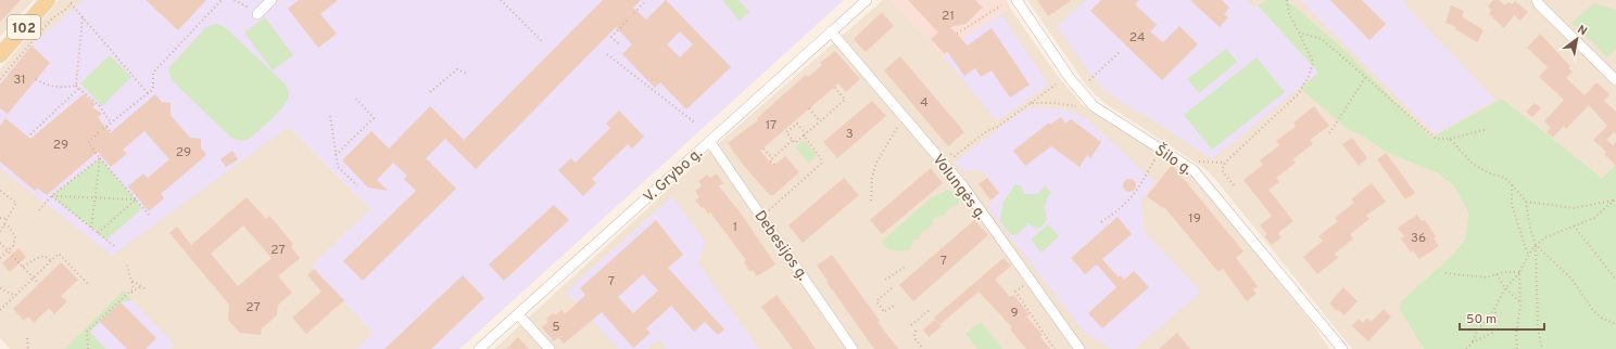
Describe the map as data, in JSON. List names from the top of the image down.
{
  "streets": {
    "main road": ["102"],
    "street": [
      "Šilo g.",
      "V. Grybo g.",
      "Volungės g.",
      "Debesijos g."
    ]
  },
  "crossings": [
    ["V. Grybo g.", "Volungės g."],
    ["V. Grybo g.", "Debesijos g."]
  ],
  "house_numbers": [
    "21",
    "24",
    "31",
    "4",
    "17",
    "3",
    "29",
    "29",
    "19",
    "1",
    "36",
    "27",
    "7",
    "7",
    "27",
    "9",
    "5"
  ],
  "scale_bar": "50 m",
  "north": "top right"
}
